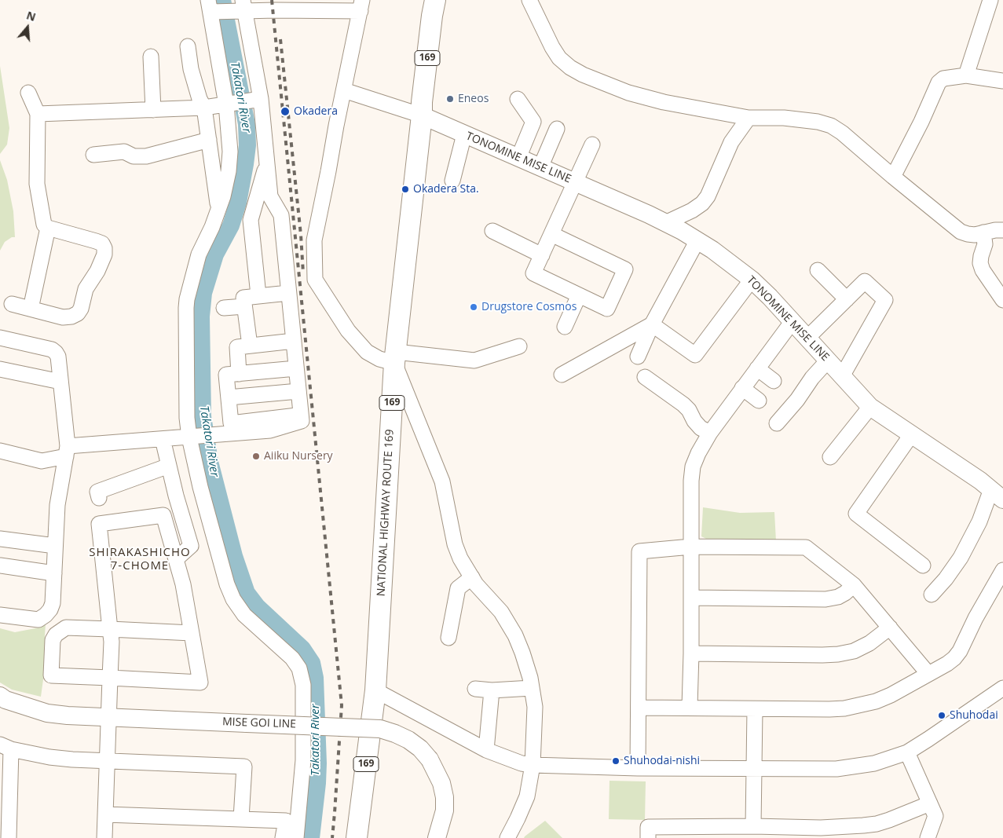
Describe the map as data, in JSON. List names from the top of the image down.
{
  "streets": {
    "highway": ["169", "NATIONAL HIGHWAY ROUTE 169"],
    "main road": ["TONOMINE MISE LINE", "MISE GOI LINE"]
  },
  "crossings": [
    ["TONOMINE MISE LINE", "NATIONAL HIGHWAY ROUTE 169"]
  ],
  "districts": ["SHIRAKASHICHO 7-CHOME"],
  "water": ["Takatori River"],
  "places": [
    "Eneos",
    "Okadera",
    "Okadera Sta.",
    "Drugstore Cosmos",
    "Aiiku Nursery",
    "Shuhodai",
    "Shuhodai-nishi"
  ],
  "north": "top"
}
